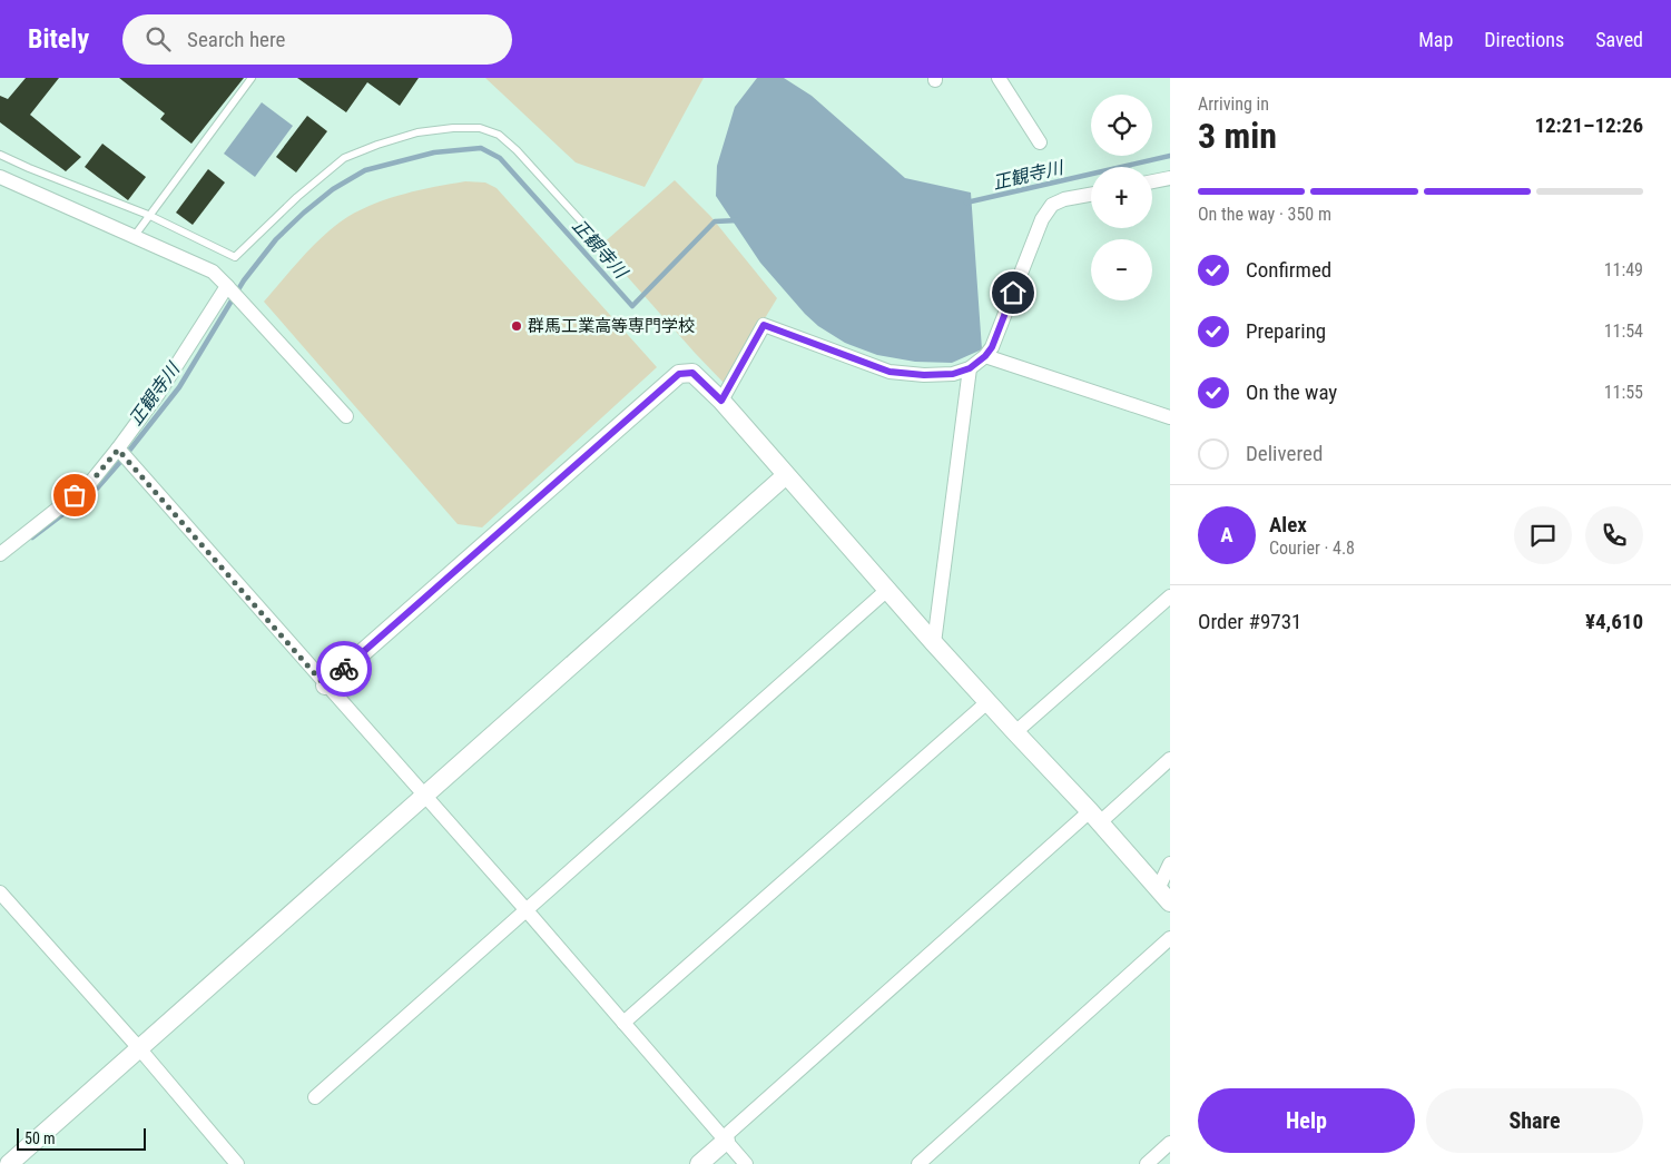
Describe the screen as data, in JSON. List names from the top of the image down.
{
  "water": ["正観寺川"],
  "places": ["群馬工業高等専門学校"],
  "scale_bar": "50 m",
  "page": {
    "header": "Bitely",
    "search": "Search here",
    "nav": ["Map", "Directions", "Saved"],
    "heading": ["3 min", "Arriving in", "12:21–12:26"],
    "panel": [
      "Alex",
      "Courier · 4.8",
      "Order #9731",
      "¥4,610"
    ],
    "map_buttons": ["+", "−"],
    "bar": "On the way · 350 m",
    "list": [
      ["Confirmed", "11:49"],
      ["Preparing", "11:54"],
      ["On the way", "11:55"],
      "Delivered"
    ],
    "round": "A",
    "buttons": ["Help", "Share"],
    "scale": "50 m"
  }
}
